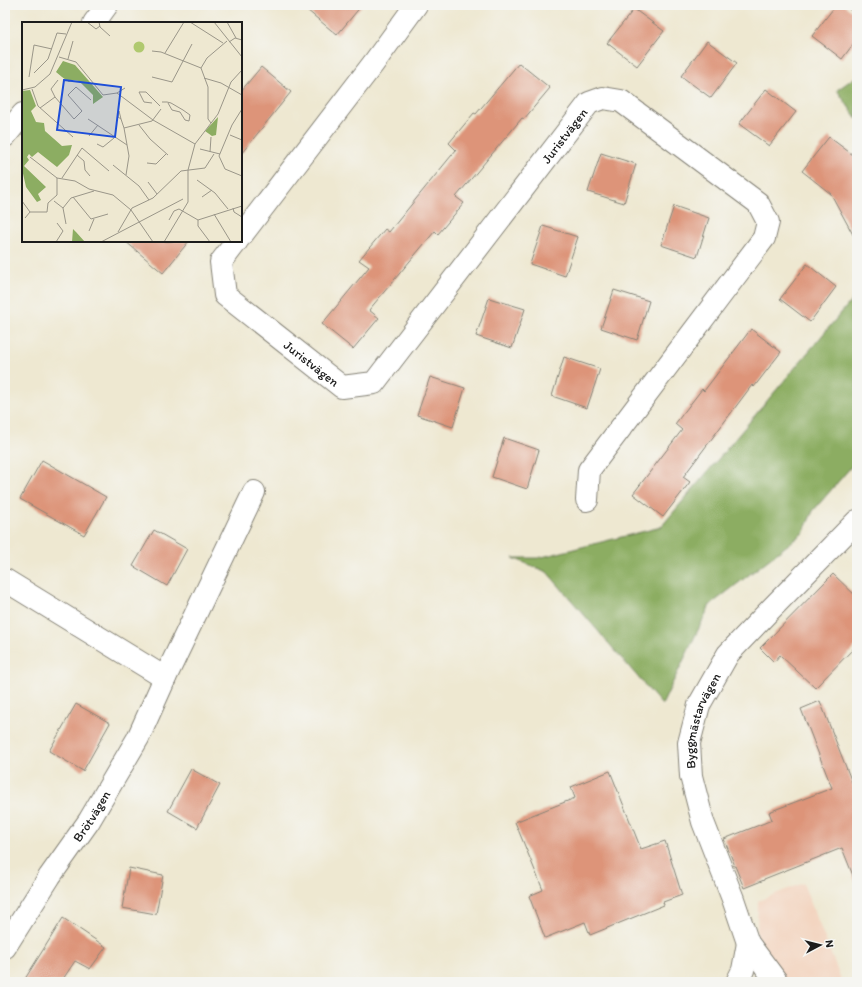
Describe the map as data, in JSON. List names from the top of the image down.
{
  "streets": {
    "street": ["Juristvägen", "Byggmästarvägen", "Brötvägen"]
  },
  "north": "right"
}
